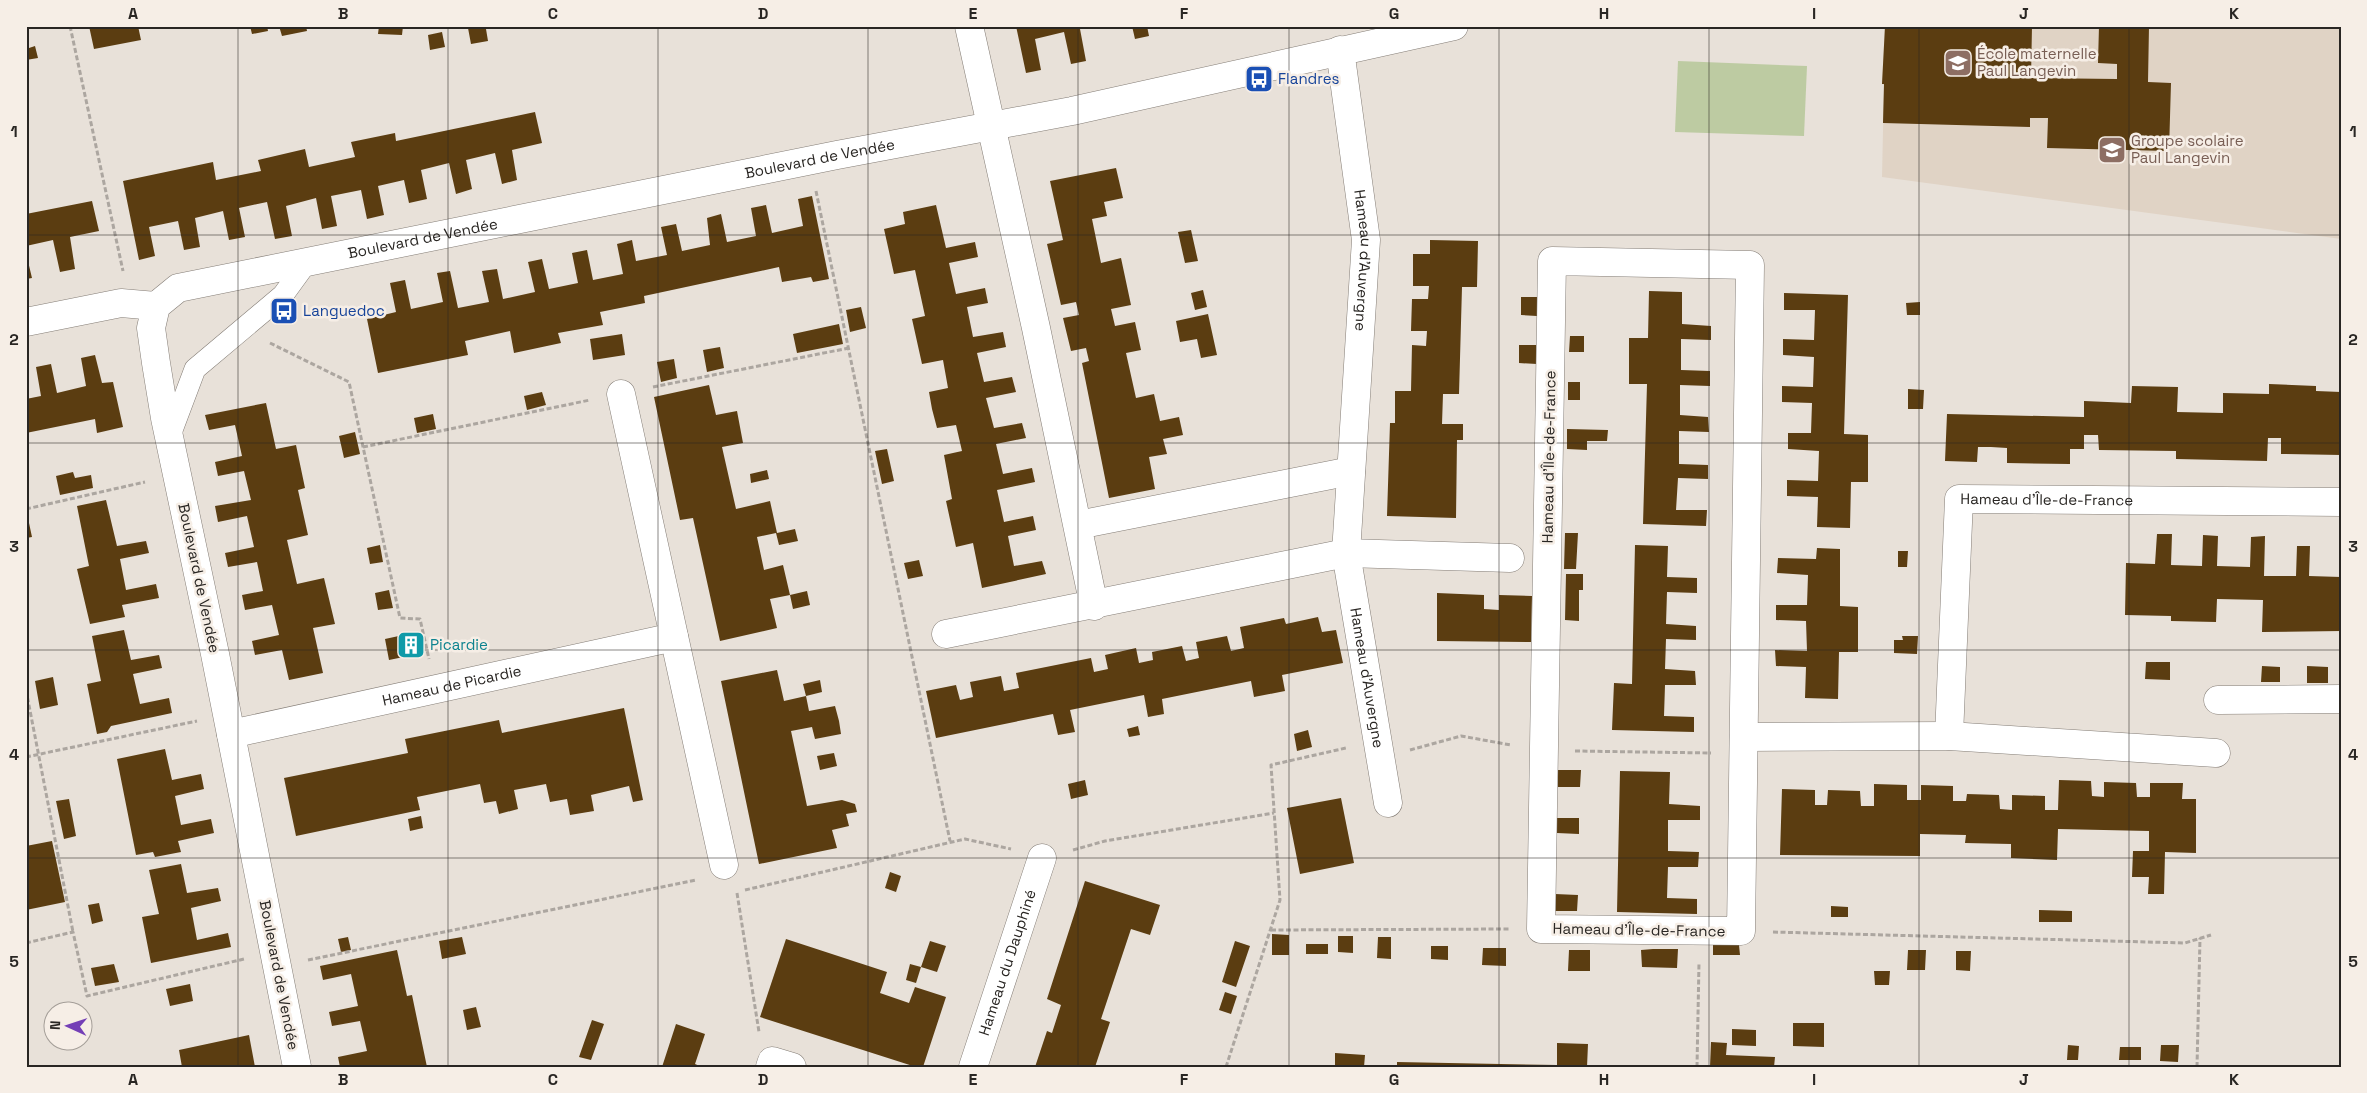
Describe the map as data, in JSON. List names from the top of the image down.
{
  "streets": {
    "street": [
      "Boulevard de Vendée",
      "Hameau d'Auvergne",
      "Hameau d'Île-de-France",
      "Hameau de Picardie",
      "Hameau du Dauphiné"
    ]
  },
  "crossings": [
    ["Boulevard de Vendée", "Hameau d'Auvergne"],
    ["Boulevard de Vendée", "Hameau de Picardie"]
  ],
  "places": {
    "school or university": ["École maternelle Paul Langevin", "Groupe scolaire Paul Langevin"],
    "bus stop": ["Flandres", "Languedoc"],
    "building": ["Picardie"]
  },
  "north": "left",
  "grid": {
    "columns": [
      "A",
      "B",
      "C",
      "D",
      "E",
      "F",
      "G",
      "H",
      "I",
      "J",
      "K"
    ],
    "rows": [
      "1",
      "2",
      "3",
      "4",
      "5"
    ]
  }
}
